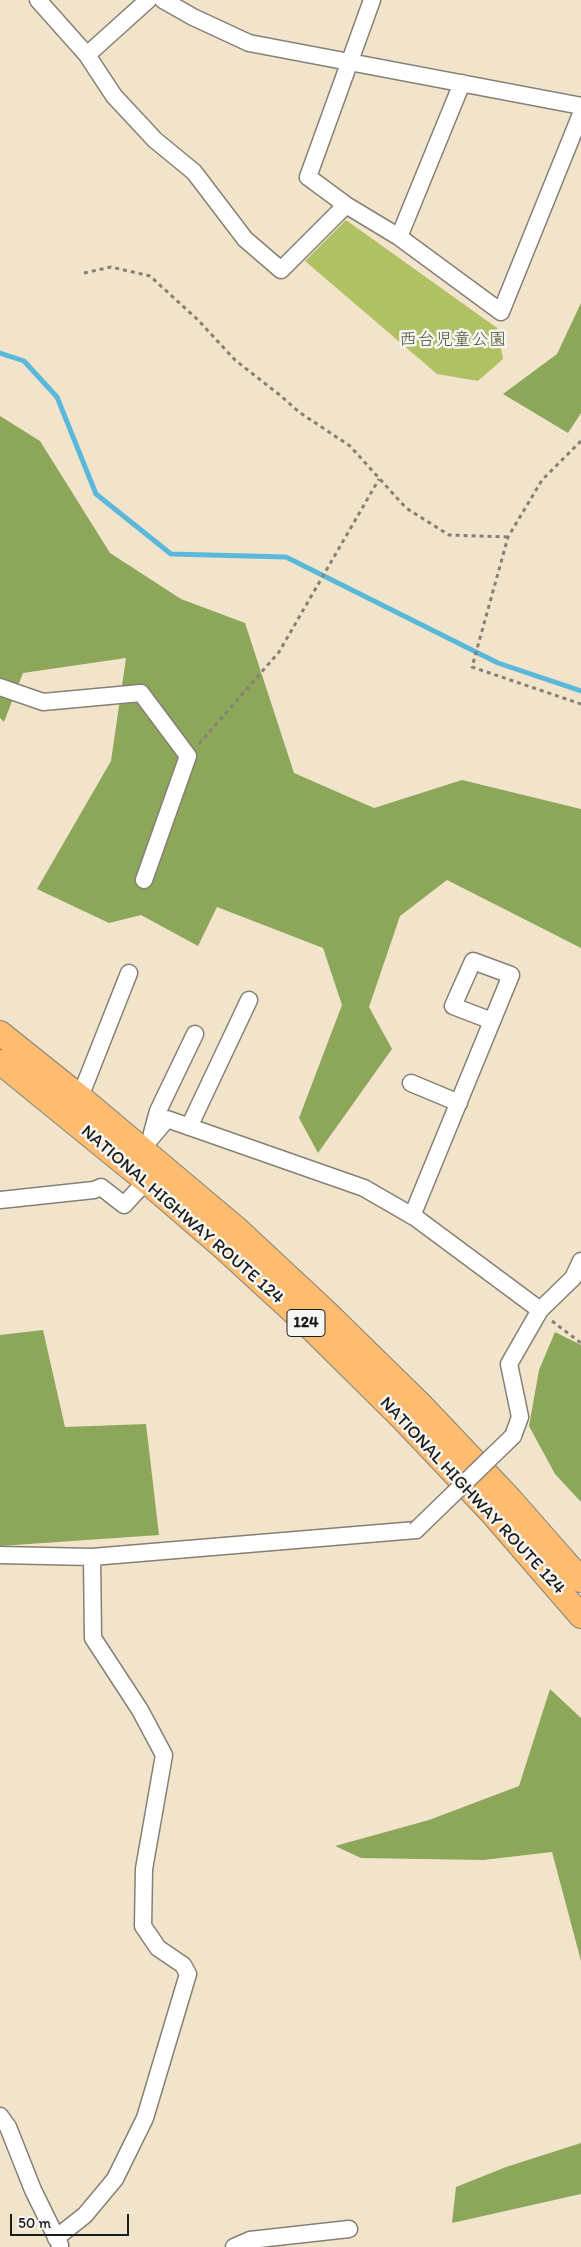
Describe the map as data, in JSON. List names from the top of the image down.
{
  "streets": {
    "highway": ["NATIONAL HIGHWAY ROUTE 124", "124"]
  },
  "parks": ["西台児童公園"],
  "scale_bar": "50 m"
}
